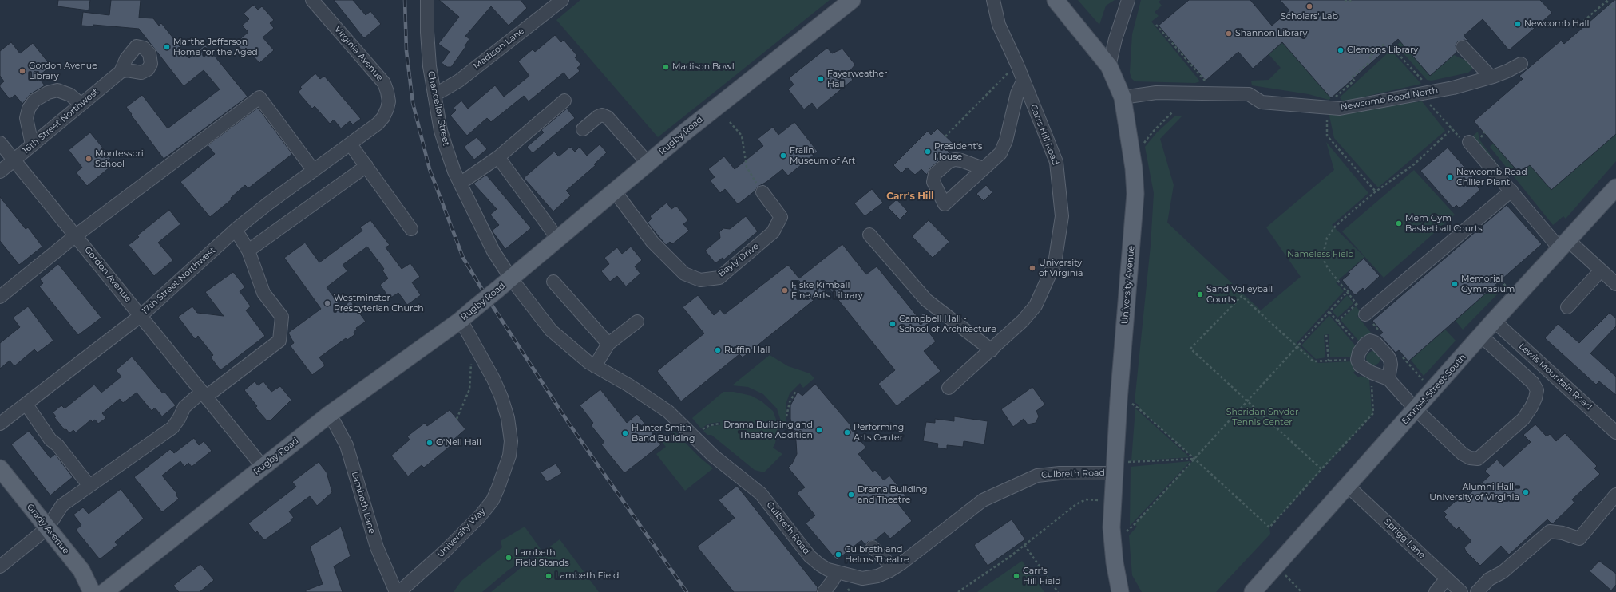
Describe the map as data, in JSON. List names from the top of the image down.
{
  "streets": {
    "main road": [
      "Rugby Road",
      "University Avenue",
      "Emmet Street South",
      "Grady Avenue"
    ],
    "street": [
      "Madison Lane",
      "Virginia Avenue",
      "Newcomb Road North",
      "Chancellor Street",
      "16th Street Northwest",
      "Carrs Hill Road",
      "Bayly Drive",
      "Gordon Avenue",
      "17th Street Northwest",
      "Lewis Mountain Road",
      "Culbreth Road",
      "Lambeth Lane",
      "University Way",
      "Sprigg Lane"
    ]
  },
  "crossings": [
    ["Madison Lane", "Chancellor Street"],
    ["Virginia Avenue", "17th Street Northwest"],
    ["Newcomb Road North", "University Avenue"],
    ["Chancellor Street", "Rugby Road"],
    ["Chancellor Street", "Culbreth Road"],
    ["16th Street Northwest", "Gordon Avenue"],
    ["Rugby Road", "Bayly Drive"],
    ["Rugby Road", "Gordon Avenue"],
    ["Rugby Road", "Culbreth Road"],
    ["Rugby Road", "Lambeth Lane"],
    ["Rugby Road", "University Way"],
    ["Gordon Avenue", "17th Street Northwest"],
    ["University Avenue", "Culbreth Road"],
    ["Lewis Mountain Road", "Emmet Street South"],
    ["Emmet Street South", "Sprigg Lane"]
  ],
  "districts": ["Carr's Hill"],
  "parks": ["Nameless Field", "Sheridan Snyder Tennis Center"],
  "places": [
    "Scholars' Lab",
    "Newcomb Hall",
    "Shannon Library",
    "Martha Jefferson Home for the Aged",
    "Clemons Library",
    "Madison Bowl",
    "Gordon Avenue Library",
    "Fayerweather Hall",
    "President's House",
    "Fralin Museum of Art",
    "Montessori School",
    "Newcomb Road Chiller Plant",
    "Mem Gym Basketball Courts",
    "University of Virginia",
    "Memorial Gymnasium",
    "Fiske Kimball Fine Arts Library",
    "Sand Volleyball Courts",
    "Westminster Presbyterian Church",
    "Campbell Hall - School of Architecture",
    "Ruffin Hall",
    "Drama Building and Theatre Addition",
    "Performing Arts Center",
    "Hunter Smith Band Building",
    "O'Neil Hall",
    "Alumni Hall - University of Virginia",
    "Drama Building and Theatre",
    "Culbreth and Helms Theatre",
    "Lambeth Field Stands",
    "Lambeth Field",
    "Carr's Hill Field"
  ]
}
